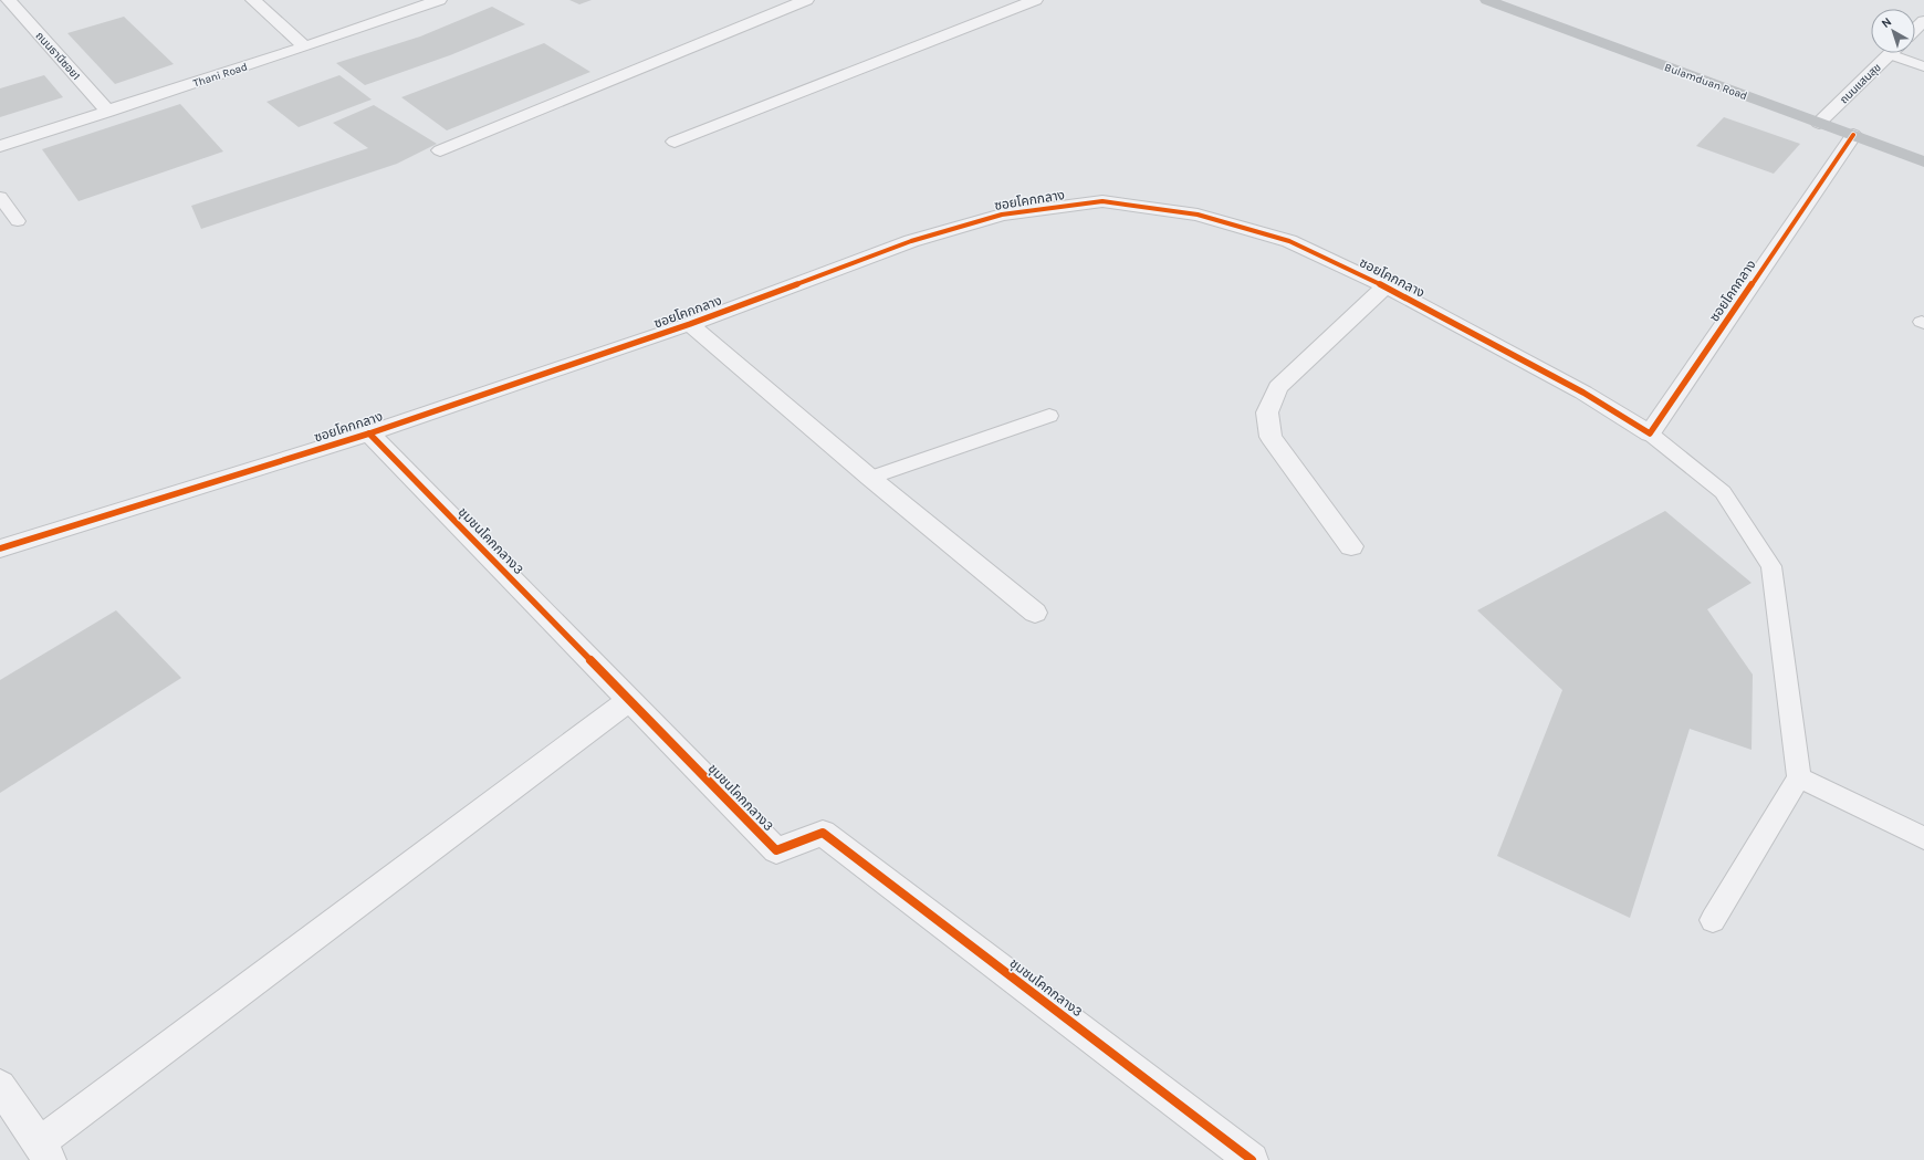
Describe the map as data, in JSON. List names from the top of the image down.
{
  "streets": {
    "street": [
      "ถนนธานีซอย1",
      "Thani Road",
      "Bulamduan Road",
      "ถนนแสนสุข",
      "ซอยโคกกลาง",
      "ชุมชนโคกกลาง3"
    ]
  },
  "crossings": [
    ["ถนนธานีซอย1", "Thani Road"],
    ["Bulamduan Road", "ถนนแสนสุข"],
    ["Bulamduan Road", "ซอยโคกกลาง"],
    ["ซอยโคกกลาง", "ชุมชนโคกกลาง3"]
  ],
  "north": "top left"
}
